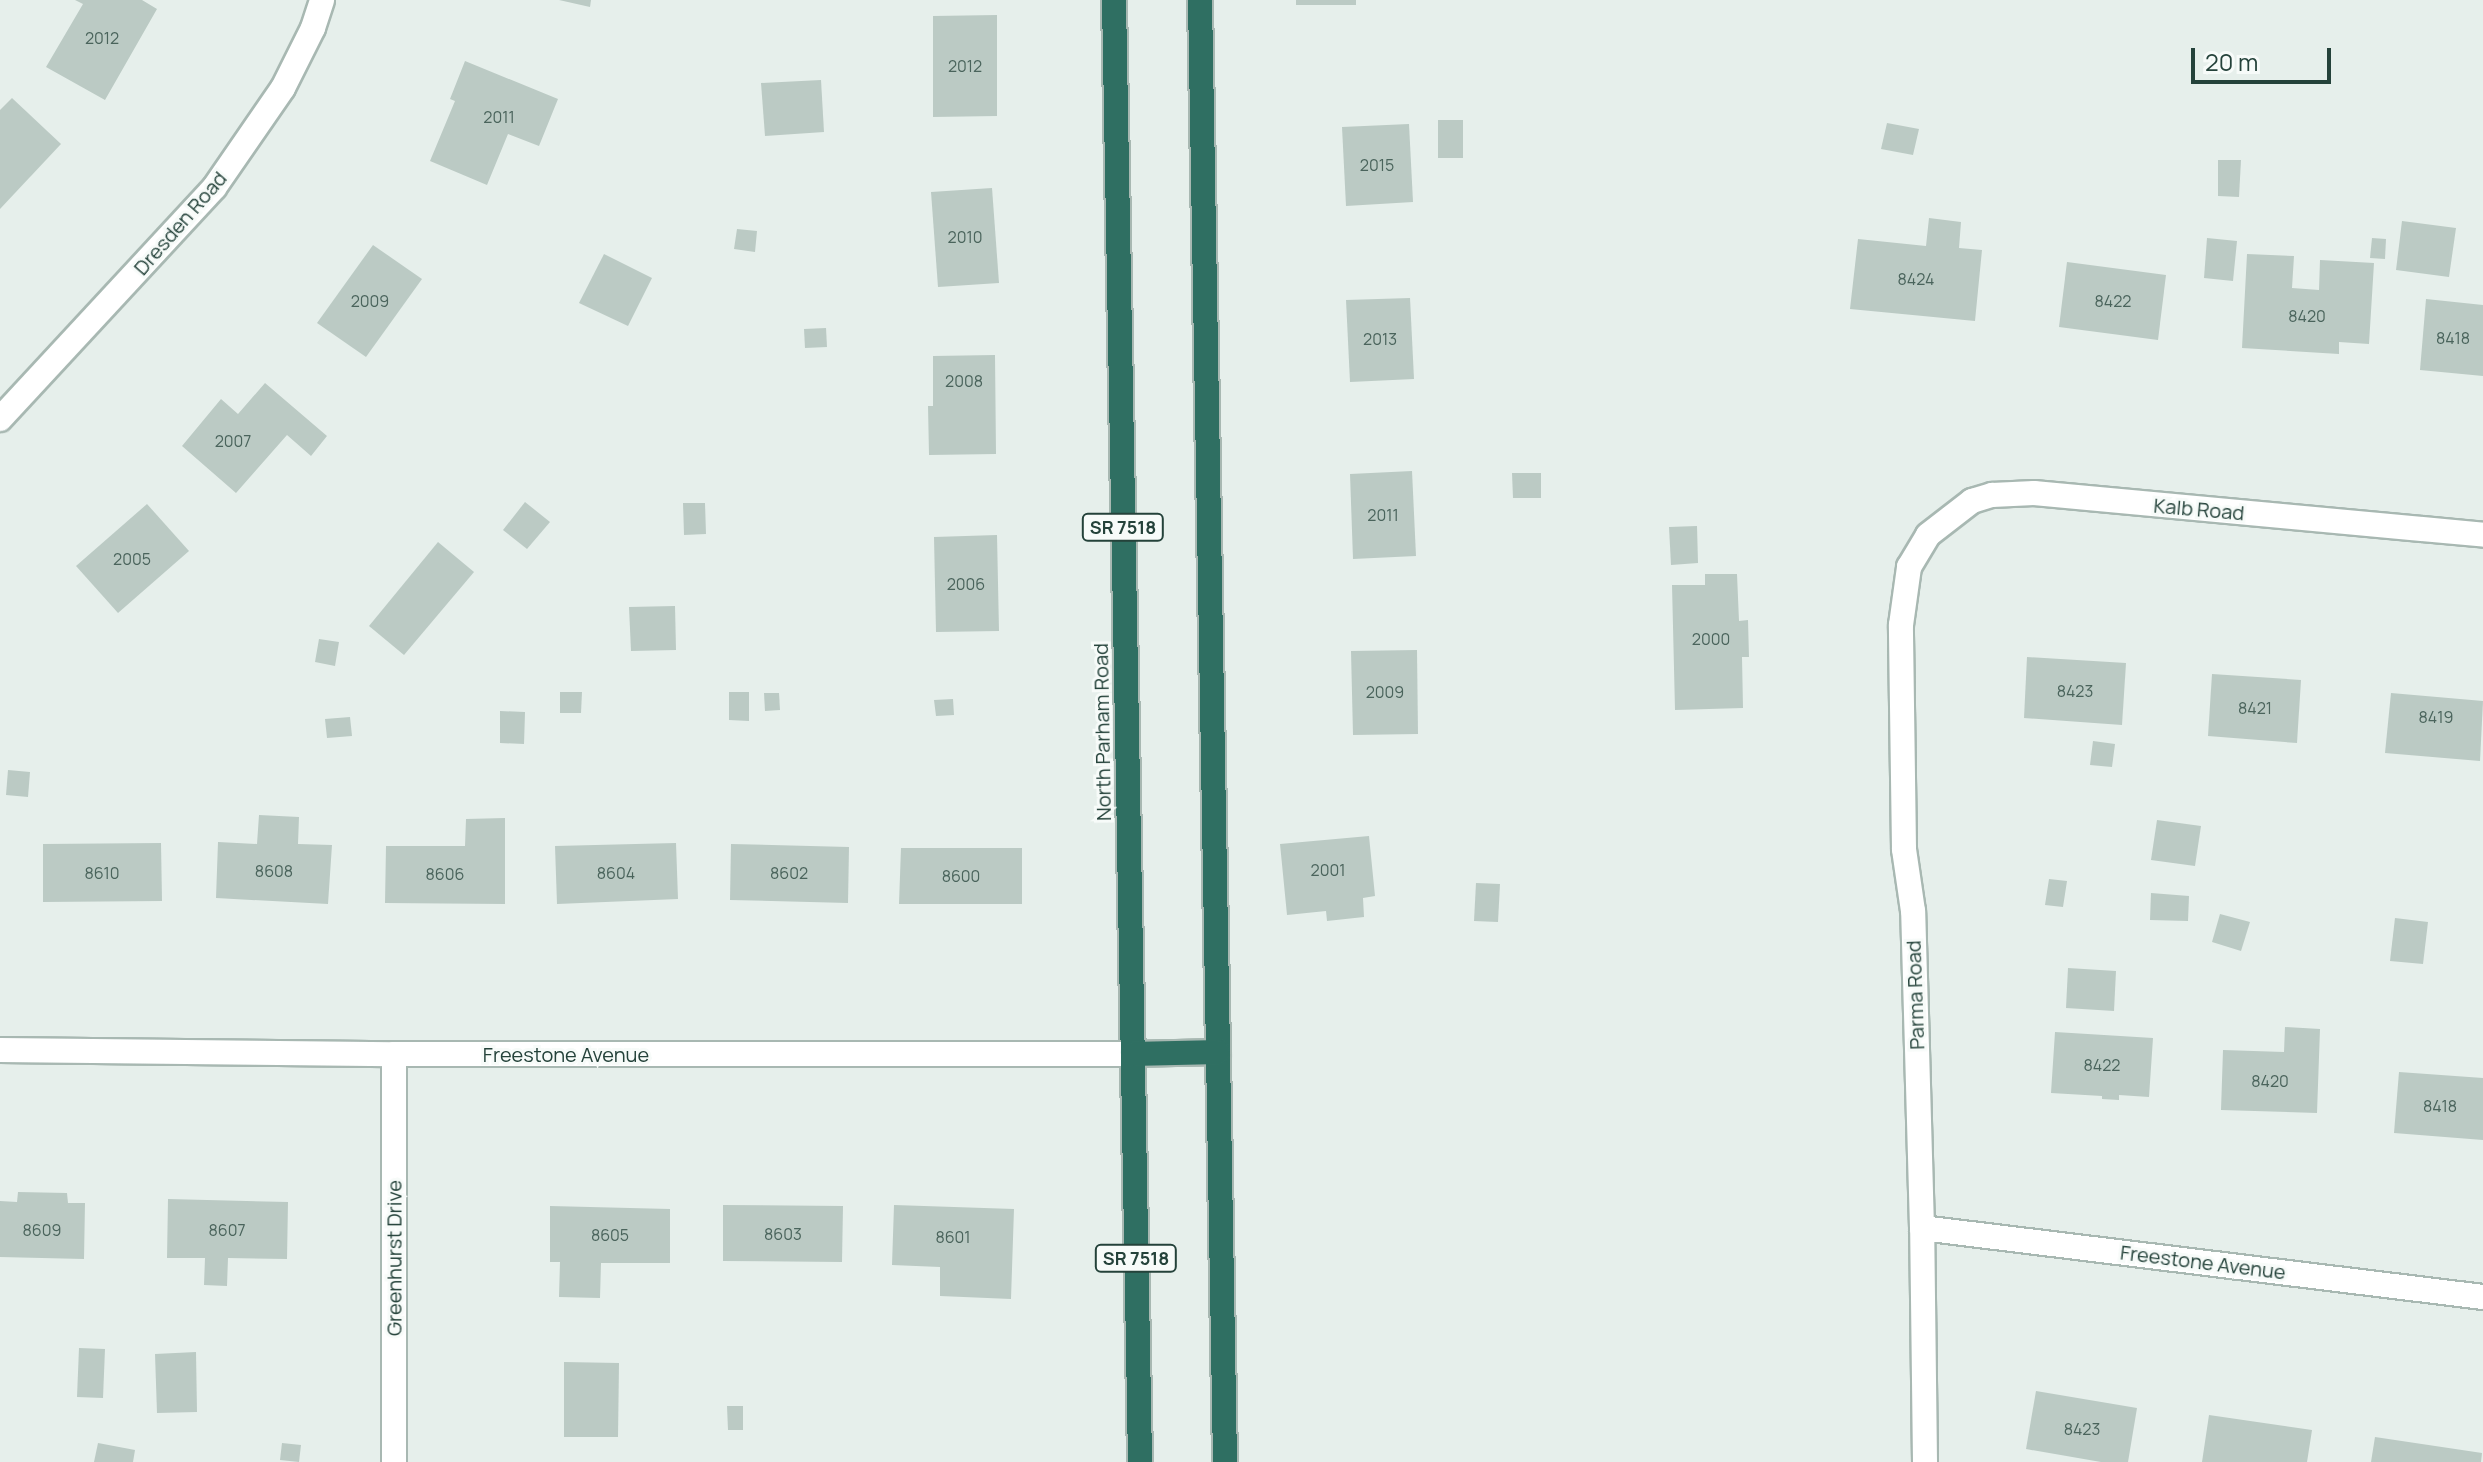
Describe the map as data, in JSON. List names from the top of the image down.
{
  "streets": {
    "highway": ["SR 7518", "North Parham Road"],
    "street": [
      "Dresden Road",
      "Kalb Road",
      "Parma Road",
      "Freestone Avenue",
      "Greenhurst Drive"
    ]
  },
  "crossings": [
    ["Kalb Road", "Parma Road"],
    ["North Parham Road", "Freestone Avenue"],
    ["Parma Road", "Freestone Avenue"],
    ["Freestone Avenue", "Greenhurst Drive"]
  ],
  "house_numbers": [
    "2012",
    "2012",
    "2011",
    "2015",
    "2010",
    "8424",
    "2009",
    "8422",
    "8420",
    "8418",
    "2013",
    "2008",
    "2007",
    "2011",
    "2005",
    "2006",
    "2000",
    "8423",
    "2009",
    "8421",
    "8419",
    "2001",
    "8608",
    "8610",
    "8604",
    "8602",
    "8606",
    "8600",
    "8422",
    "8420",
    "8418",
    "8609",
    "8607",
    "8603",
    "8605",
    "8601",
    "8423"
  ],
  "scale_bar": "20 m"
}
